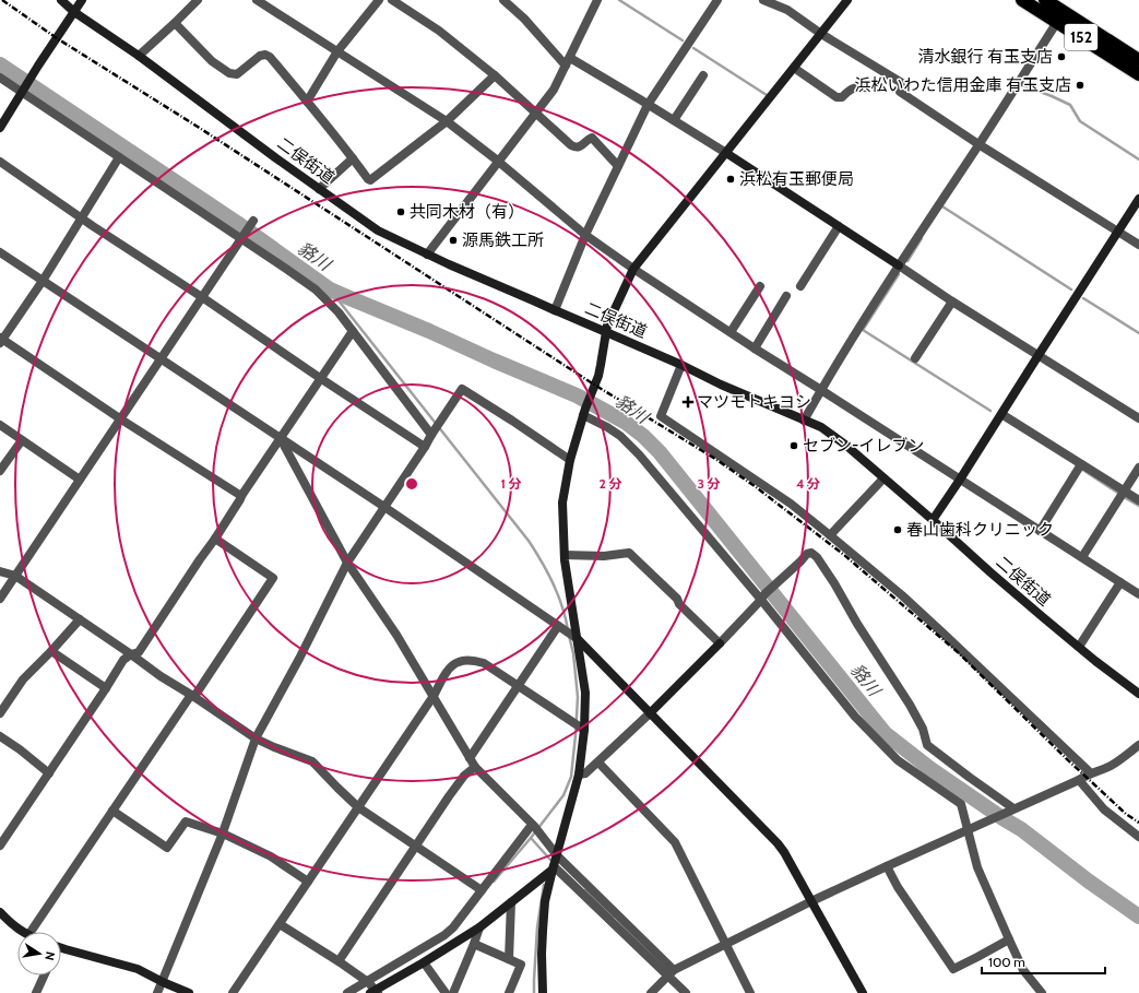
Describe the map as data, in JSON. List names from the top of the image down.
{
  "streets": {
    "highway": ["152"],
    "street": ["二俣街道"]
  },
  "water": ["貉川"],
  "places": {
    "other": [
      "清水銀行 有玉支店",
      "浜松いわた信用金庫 有玉支店",
      "浜松有玉郵便局",
      "共同木材（有）",
      "源馬鉄工所",
      "セブン-イレブン",
      "春山歯科クリニック"
    ],
    "health": ["マツモトキヨシ"]
  },
  "scale_bar": "100 m",
  "north": "right",
  "rings": [
    "1 分",
    "2 分",
    "3 分",
    "4 分"
  ]
}
